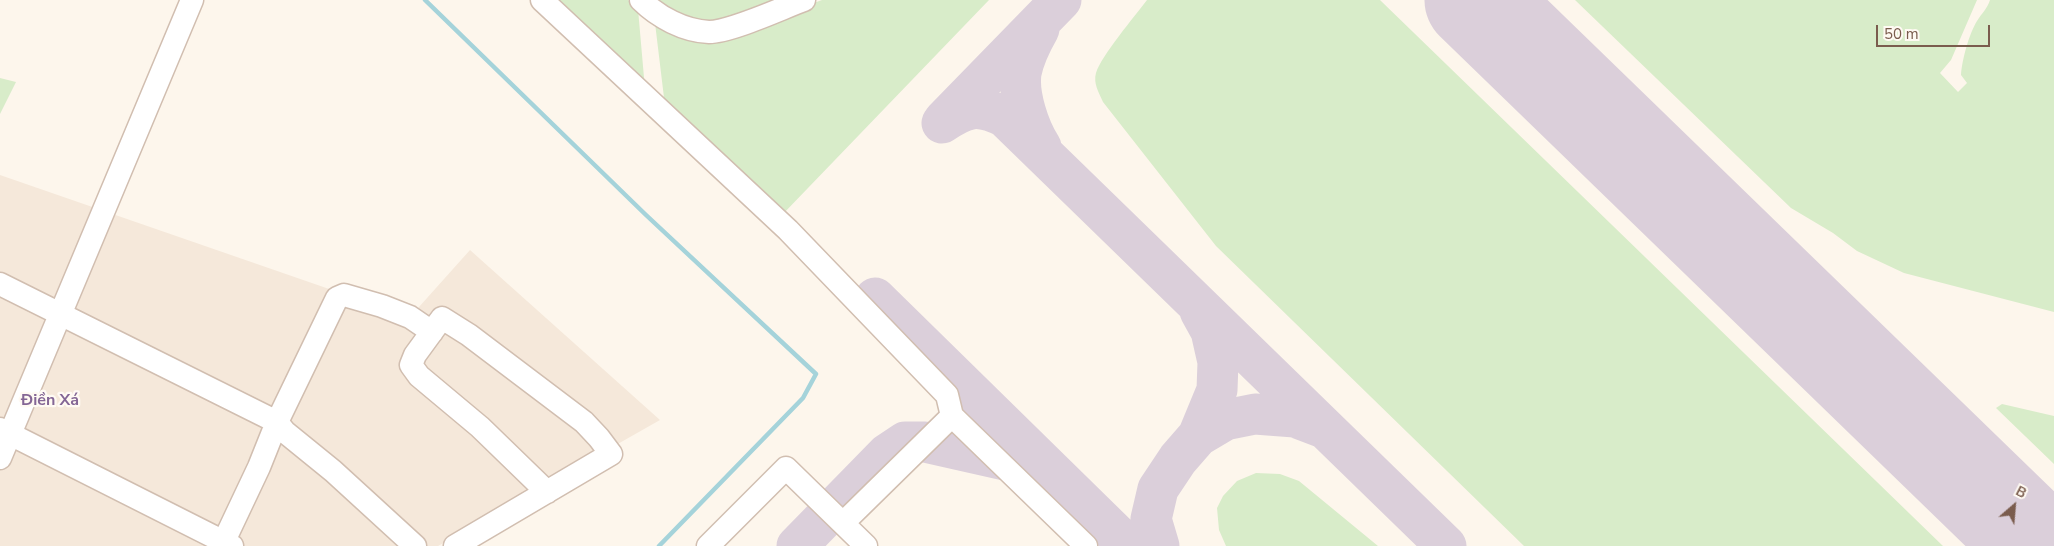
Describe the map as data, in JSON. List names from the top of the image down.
{
  "districts": ["Điền Xá"],
  "scale_bar": "50 m",
  "north": "top right"
}
